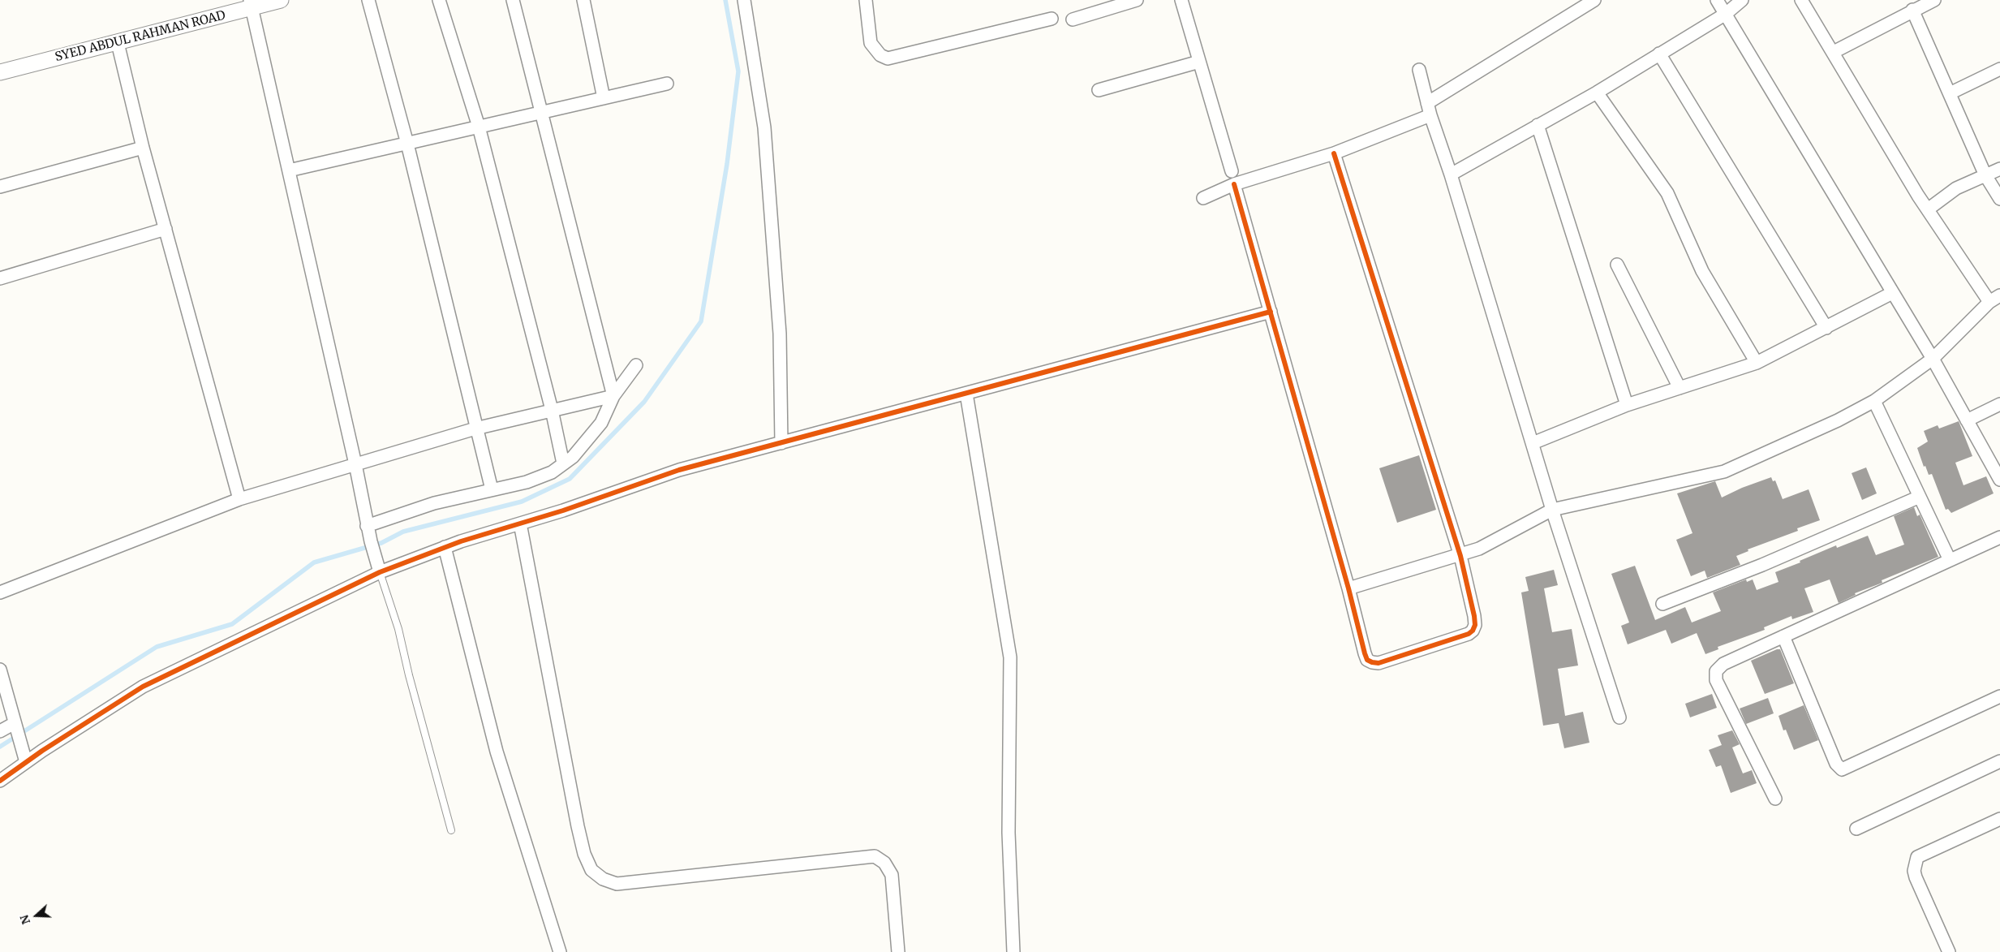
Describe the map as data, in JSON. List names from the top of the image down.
{
  "streets": {
    "street": ["SYED ABDUL RAHMAN ROAD"]
  },
  "north": "left"
}
